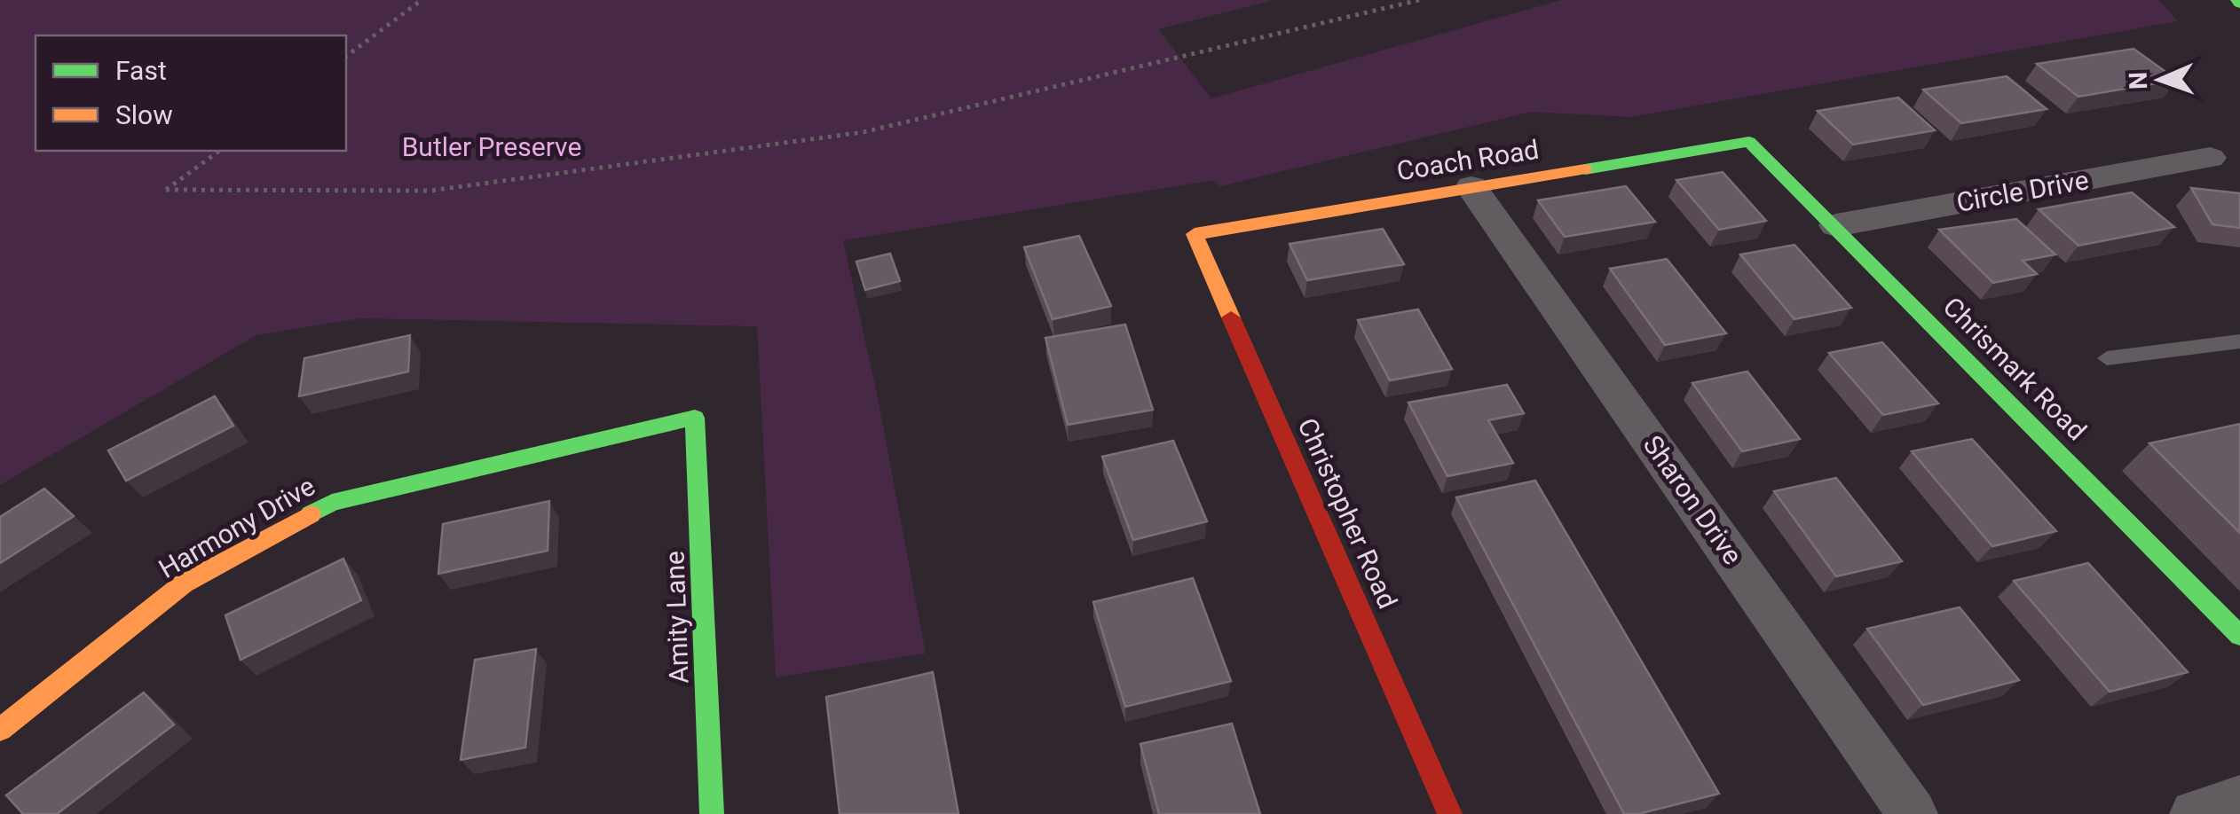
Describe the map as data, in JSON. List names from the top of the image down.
{
  "streets": {
    "street": [
      "Coach Road",
      "Circle Drive",
      "Chrismark Road",
      "Sharon Drive",
      "Christopher Road",
      "Harmony Drive",
      "Amity Lane"
    ]
  },
  "crossings": [
    ["Coach Road", "Chrismark Road"],
    ["Coach Road", "Sharon Drive"],
    ["Coach Road", "Christopher Road"],
    ["Circle Drive", "Chrismark Road"],
    ["Harmony Drive", "Amity Lane"]
  ],
  "parks": ["Butler Preserve"],
  "legend": ["Fast", "Slow"],
  "north": "left"
}
